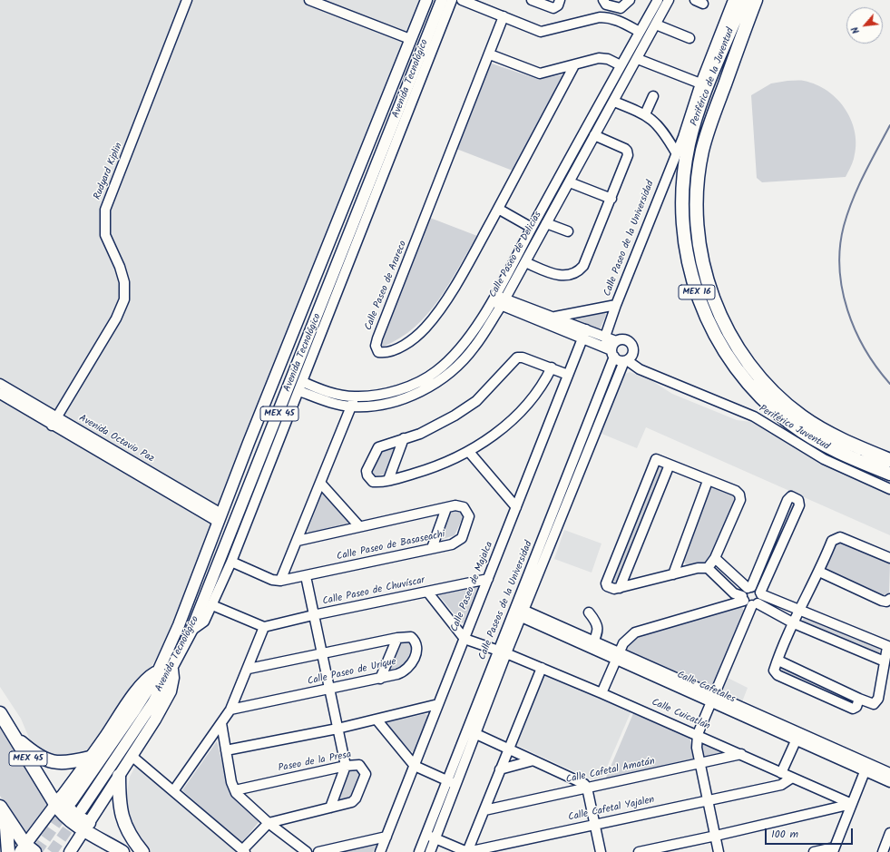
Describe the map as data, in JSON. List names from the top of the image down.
{
  "streets": {
    "highway": ["Periférico de la Juventud", "MEX 16", "MEX 45"],
    "main road": ["Avenida Tecnológico"],
    "street": [
      "Rudyard Kiplin",
      "Calle Paseo de la Universidad",
      "Calle Paseo de Delicias",
      "Calle Paseo de Arareco",
      "Periférico Juventud",
      "Avenida Octavio Paz",
      "Calle Paseo de Basaseachi",
      "Calle Paseo de Majalca",
      "Calle Paseo de Chuvíscar",
      "Calle Paseos de la Universidad",
      "Calle Paseo de Urique",
      "Calle Cafetales",
      "Calle Cuicatlán",
      "Paseo de la Presa",
      "Calle Cafetal Amatán",
      "Calle Cafetal Yajalen"
    ]
  },
  "crossings": [
    ["Avenida Tecnológico", "Avenida Octavio Paz"],
    ["Rudyard Kiplin", "Avenida Octavio Paz"],
    ["Periférico Juventud", "Calle Paseos de la Universidad"],
    ["Calle Paseo de Majalca", "Calle Paseo de Chuvíscar"],
    ["Calle Paseo de Majalca", "Calle Cuicatlán"],
    ["Calle Paseos de la Universidad", "Calle Cafetales"],
    ["Calle Paseos de la Universidad", "Calle Cuicatlán"],
    ["Calle Cuicatlán", "Calle Cafetal Amatán"],
    ["Calle Cuicatlán", "Calle Cafetal Yajalen"]
  ],
  "scale_bar": "100 m",
  "north": "bottom left"
}
